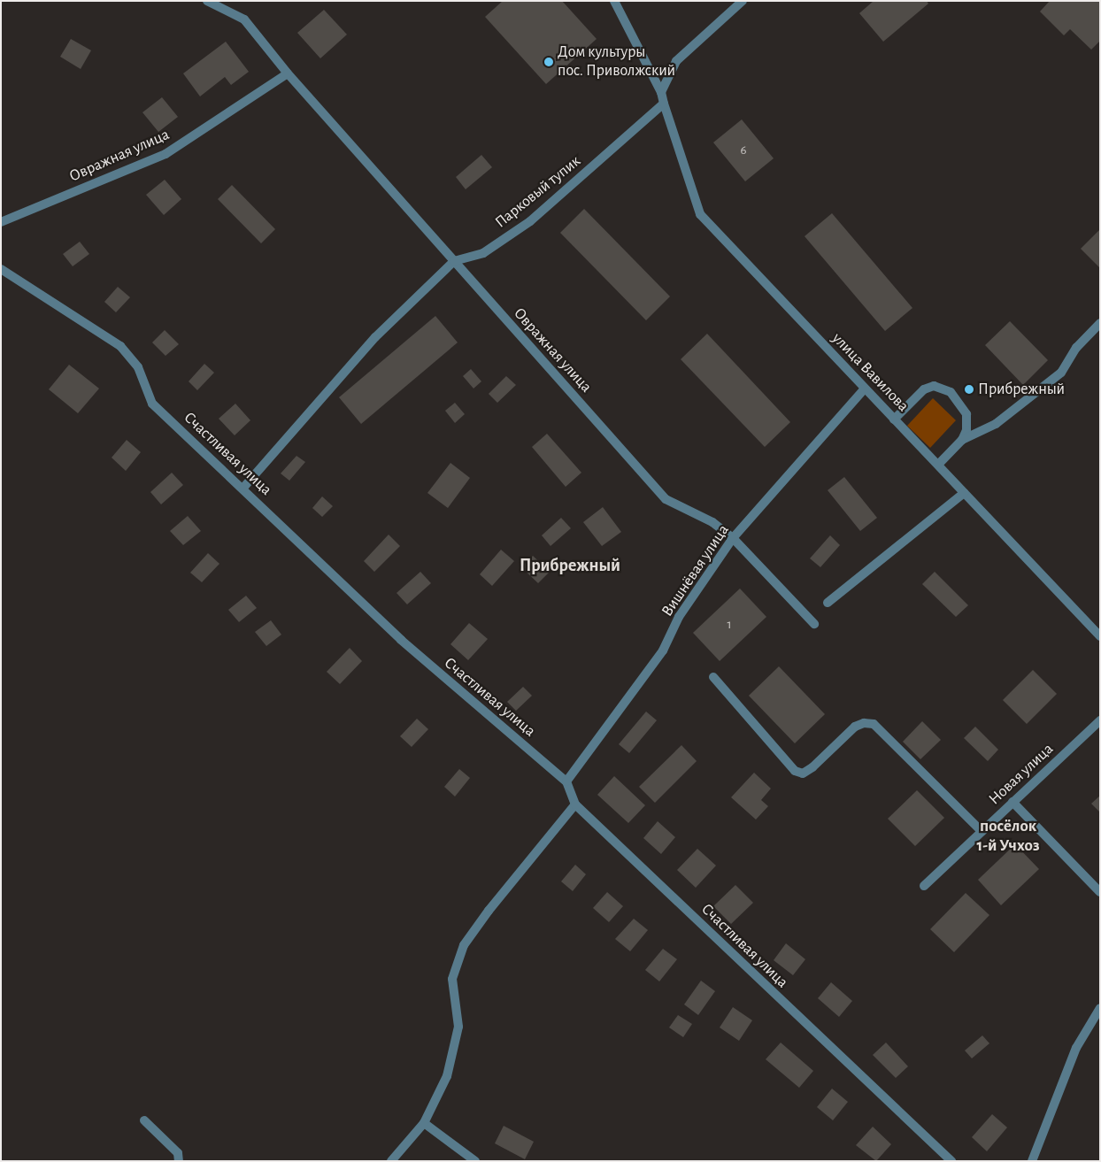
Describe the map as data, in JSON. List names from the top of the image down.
{
  "streets": {
    "street": [
      "Овражная улица",
      "Парковый тупик",
      "улица Вавилова",
      "Счастливая улица",
      "Вишнёвая улица",
      "Новая улица"
    ]
  },
  "crossings": [
    ["Овражная улица", "Парковый тупик"],
    ["Овражная улица", "Вишнёвая улица"],
    ["Парковый тупик", "улица Вавилова"],
    ["Парковый тупик", "Счастливая улица"],
    ["улица Вавилова", "Вишнёвая улица"],
    ["Счастливая улица", "Вишнёвая улица"]
  ],
  "districts": ["Прибрежный", "посёлок 1-й Учхоз"],
  "places": ["Дом культуры пос. Приволжский", "Прибрежный"],
  "house_numbers": ["6", "1"]
}
